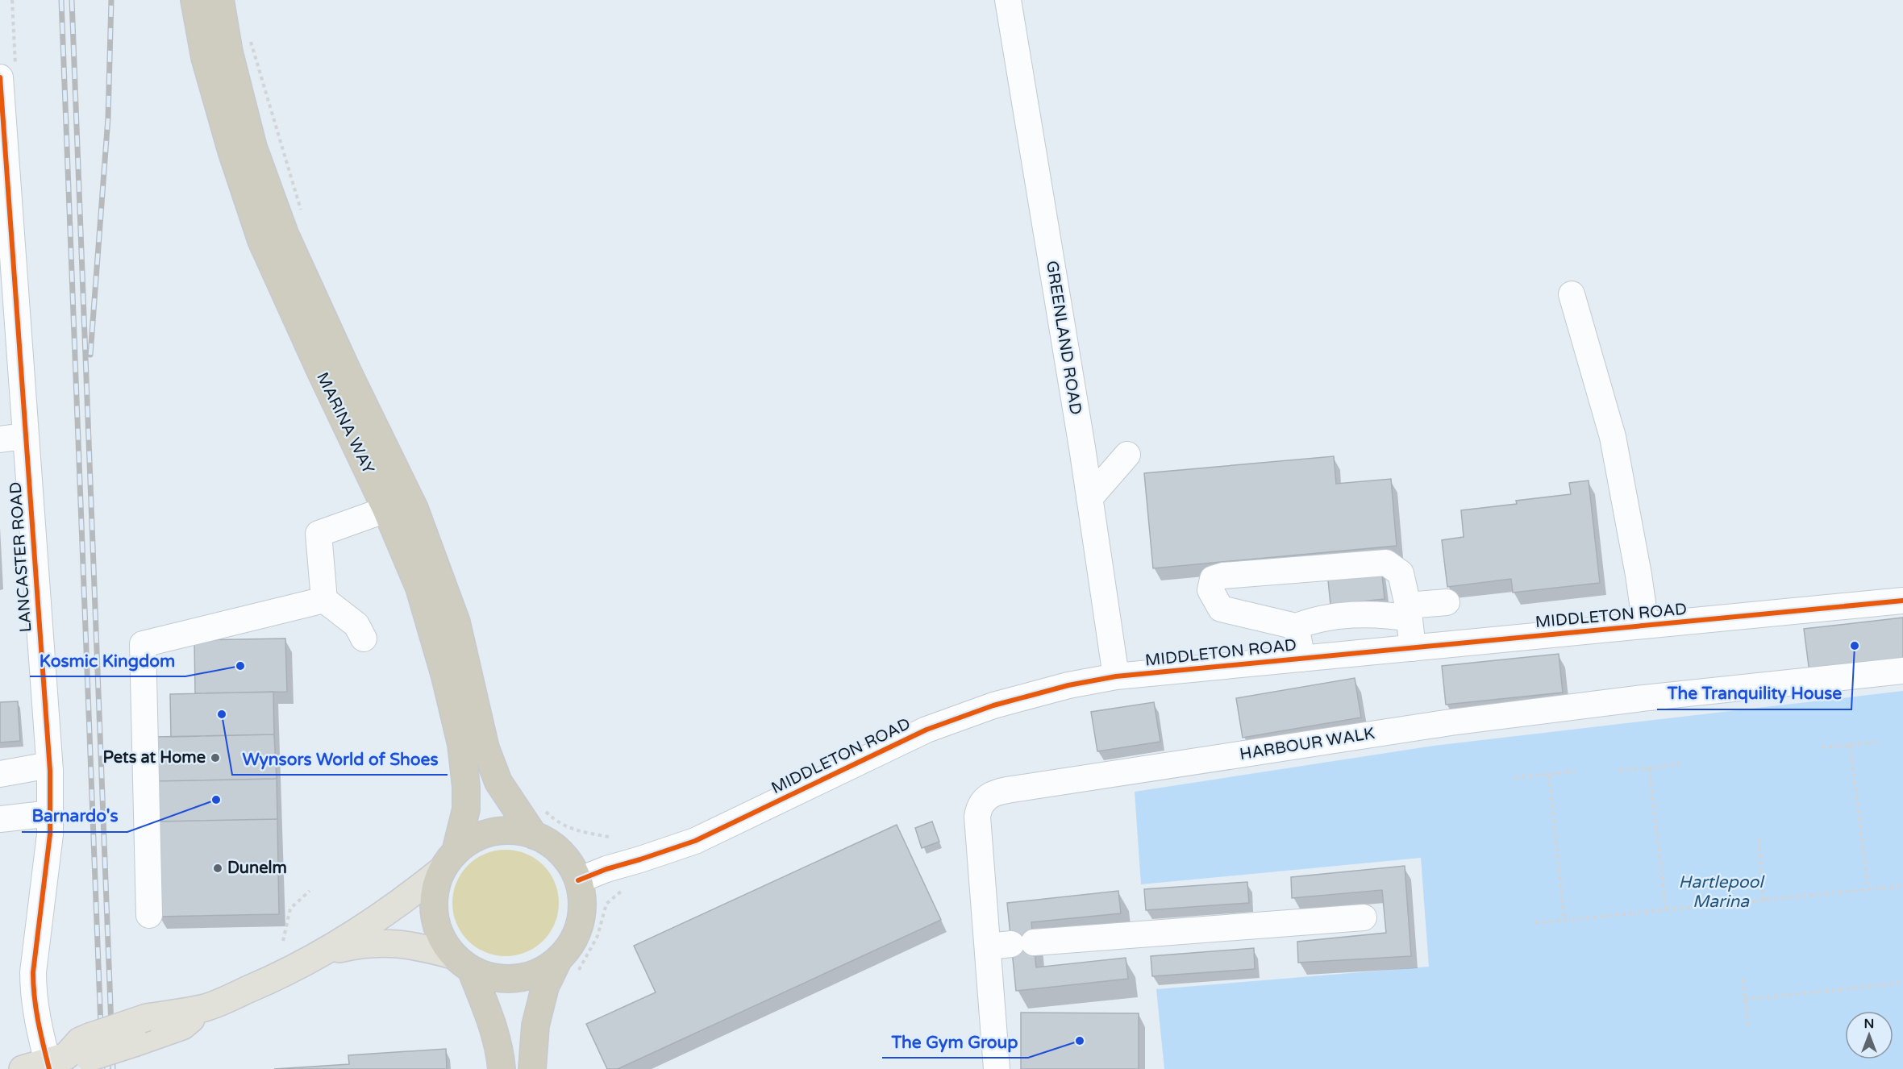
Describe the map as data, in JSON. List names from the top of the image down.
{
  "streets": {
    "highway": ["MARINA WAY"],
    "street": [
      "GREENLAND ROAD",
      "LANCASTER ROAD",
      "MIDDLETON ROAD",
      "HARBOUR WALK"
    ]
  },
  "crossings": [
    ["GREENLAND ROAD", "MIDDLETON ROAD"],
    ["MARINA WAY", "MIDDLETON ROAD"]
  ],
  "water": ["Hartlepool Marina"],
  "places": [
    "The Tranquility House",
    "Kosmic Kingdom",
    "Wynsors World of Shoes",
    "Pets at Home",
    "Barnardo's",
    "Dunelm",
    "The Gym Group"
  ],
  "north": "top"
}
